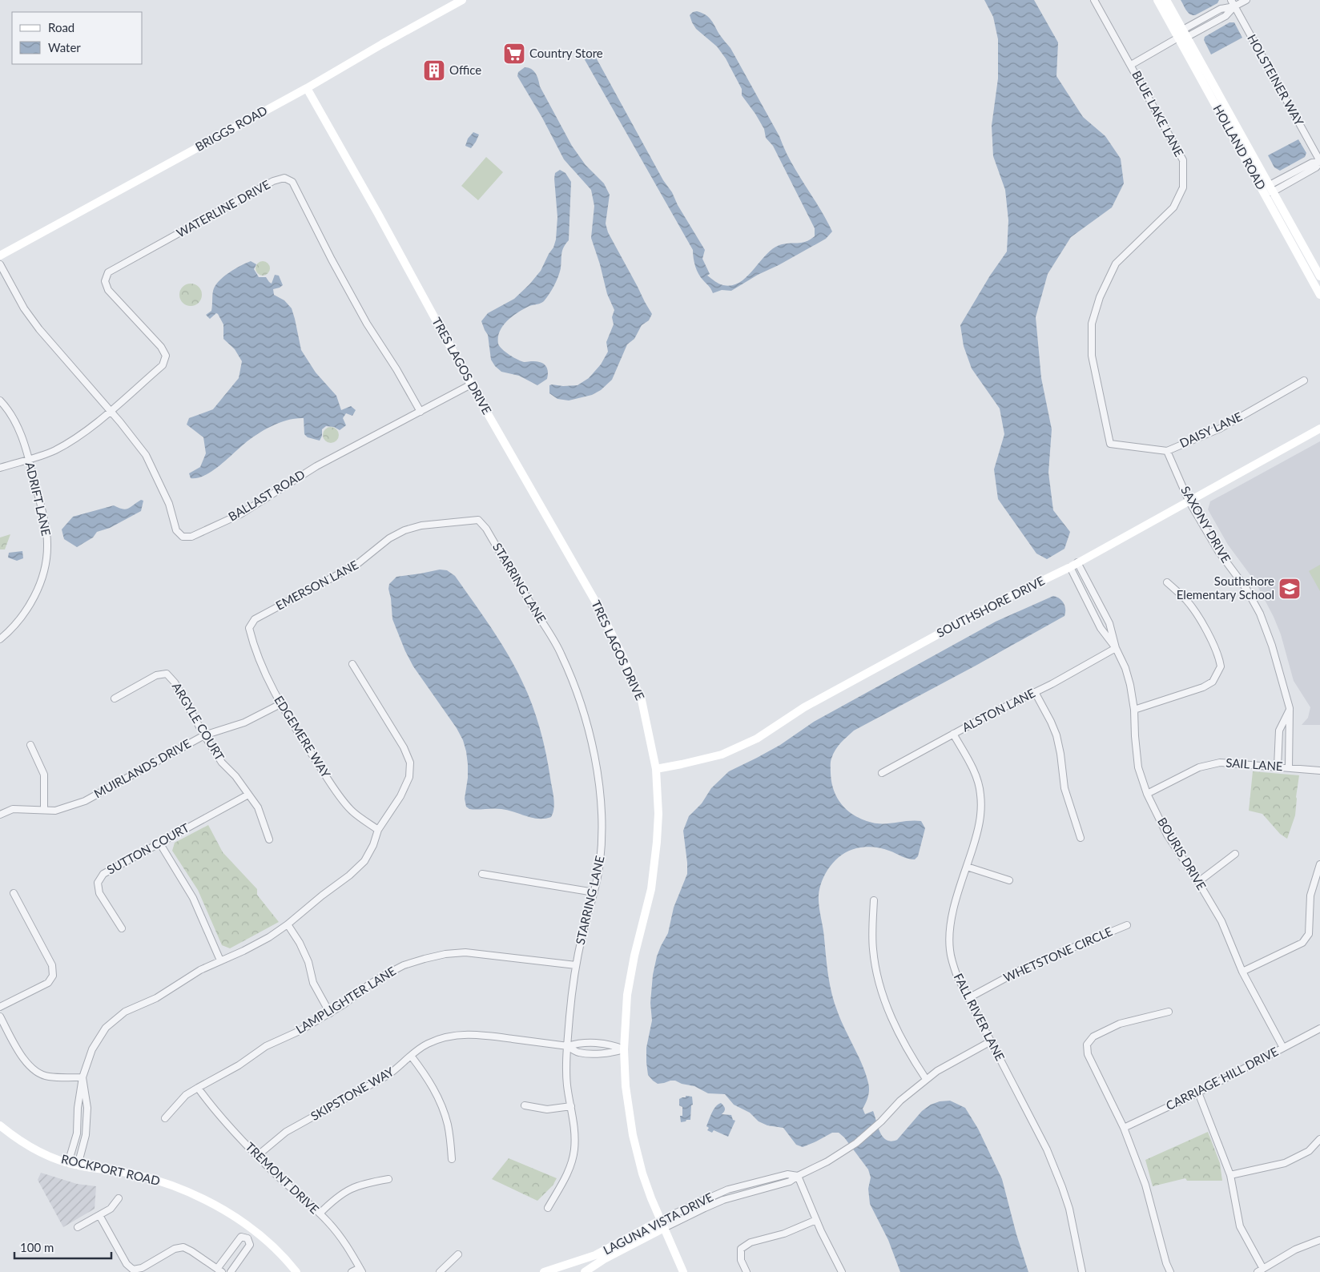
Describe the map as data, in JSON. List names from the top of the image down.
{
  "streets": {
    "street": [
      "HOLSTEINER WAY",
      "BLUE LAKE LANE",
      "BRIGGS ROAD",
      "HOLLAND ROAD",
      "WATERLINE DRIVE",
      "TRES LAGOS DRIVE",
      "DAISY LANE",
      "BALLAST ROAD",
      "ADRIFT LANE",
      "SAXONY DRIVE",
      "STARRING LANE",
      "EMERSON LANE",
      "SOUTHSHORE DRIVE",
      "ALSTON LANE",
      "ARGYLE COURT",
      "EDGEMERE WAY",
      "SAIL LANE",
      "MUIRLANDS DRIVE",
      "SUTTON COURT",
      "BOURIS DRIVE",
      "WHETSTONE CIRCLE",
      "LAMPLIGHTER LANE",
      "FALL RIVER LANE",
      "CARRIAGE HILL DRIVE",
      "SKIPSTONE WAY",
      "ROCKPORT ROAD",
      "TREMONT DRIVE",
      "LAGUNA VISTA DRIVE"
    ]
  },
  "crossings": [
    ["BLUE LAKE LANE", "DAISY LANE"],
    ["BRIGGS ROAD", "TRES LAGOS DRIVE"],
    ["WATERLINE DRIVE", "BALLAST ROAD"],
    ["TRES LAGOS DRIVE", "BALLAST ROAD"],
    ["TRES LAGOS DRIVE", "SOUTHSHORE DRIVE"],
    ["TRES LAGOS DRIVE", "SKIPSTONE WAY"],
    ["TRES LAGOS DRIVE", "LAGUNA VISTA DRIVE"],
    ["DAISY LANE", "SAXONY DRIVE"],
    ["SAXONY DRIVE", "SOUTHSHORE DRIVE"],
    ["SAXONY DRIVE", "SAIL LANE"],
    ["STARRING LANE", "EMERSON LANE"],
    ["STARRING LANE", "LAMPLIGHTER LANE"],
    ["STARRING LANE", "SKIPSTONE WAY"],
    ["EMERSON LANE", "EDGEMERE WAY"],
    ["SOUTHSHORE DRIVE", "BOURIS DRIVE"],
    ["ALSTON LANE", "BOURIS DRIVE"],
    ["ALSTON LANE", "FALL RIVER LANE"],
    ["ARGYLE COURT", "MUIRLANDS DRIVE"],
    ["ARGYLE COURT", "SUTTON COURT"],
    ["EDGEMERE WAY", "MUIRLANDS DRIVE"],
    ["SAIL LANE", "BOURIS DRIVE"],
    ["BOURIS DRIVE", "CARRIAGE HILL DRIVE"],
    ["WHETSTONE CIRCLE", "FALL RIVER LANE"],
    ["LAMPLIGHTER LANE", "TREMONT DRIVE"],
    ["FALL RIVER LANE", "LAGUNA VISTA DRIVE"],
    ["SKIPSTONE WAY", "TREMONT DRIVE"]
  ],
  "places": {
    "supermarket": ["Country Store"],
    "building": ["Office"],
    "school or university": ["Southshore Elementary School"]
  },
  "legend": ["Road", "Water"],
  "scale_bar": "100 m"
}
